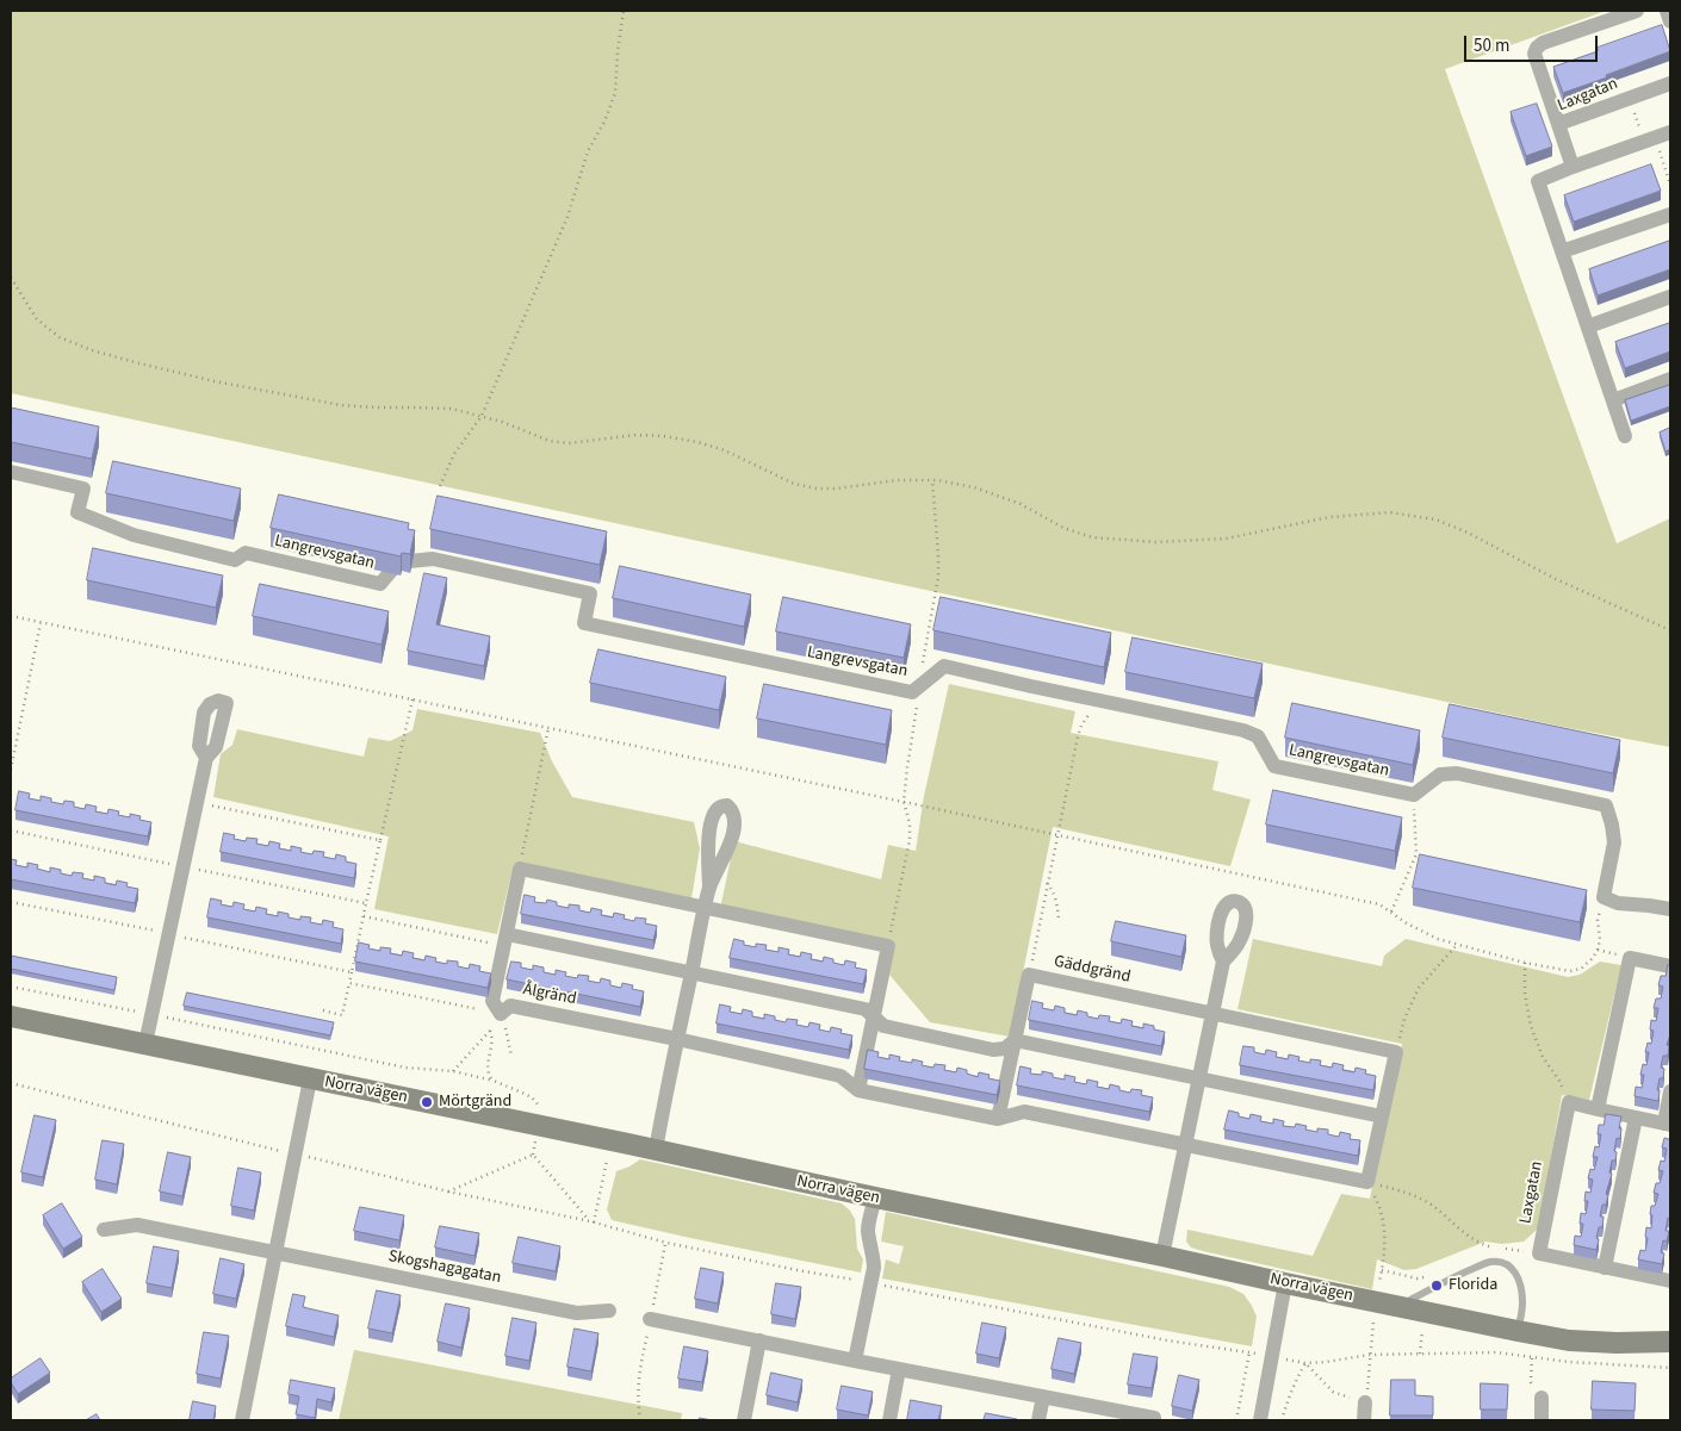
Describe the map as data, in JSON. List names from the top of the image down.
{
  "streets": {
    "street": [
      "Laxgatan",
      "Langrevsgatan",
      "Gäddgränd",
      "Ålgränd",
      "Norra vägen",
      "Skogshagagatan"
    ]
  },
  "places": ["Mörtgränd", "Florida"],
  "scale_bar": "50 m"
}
